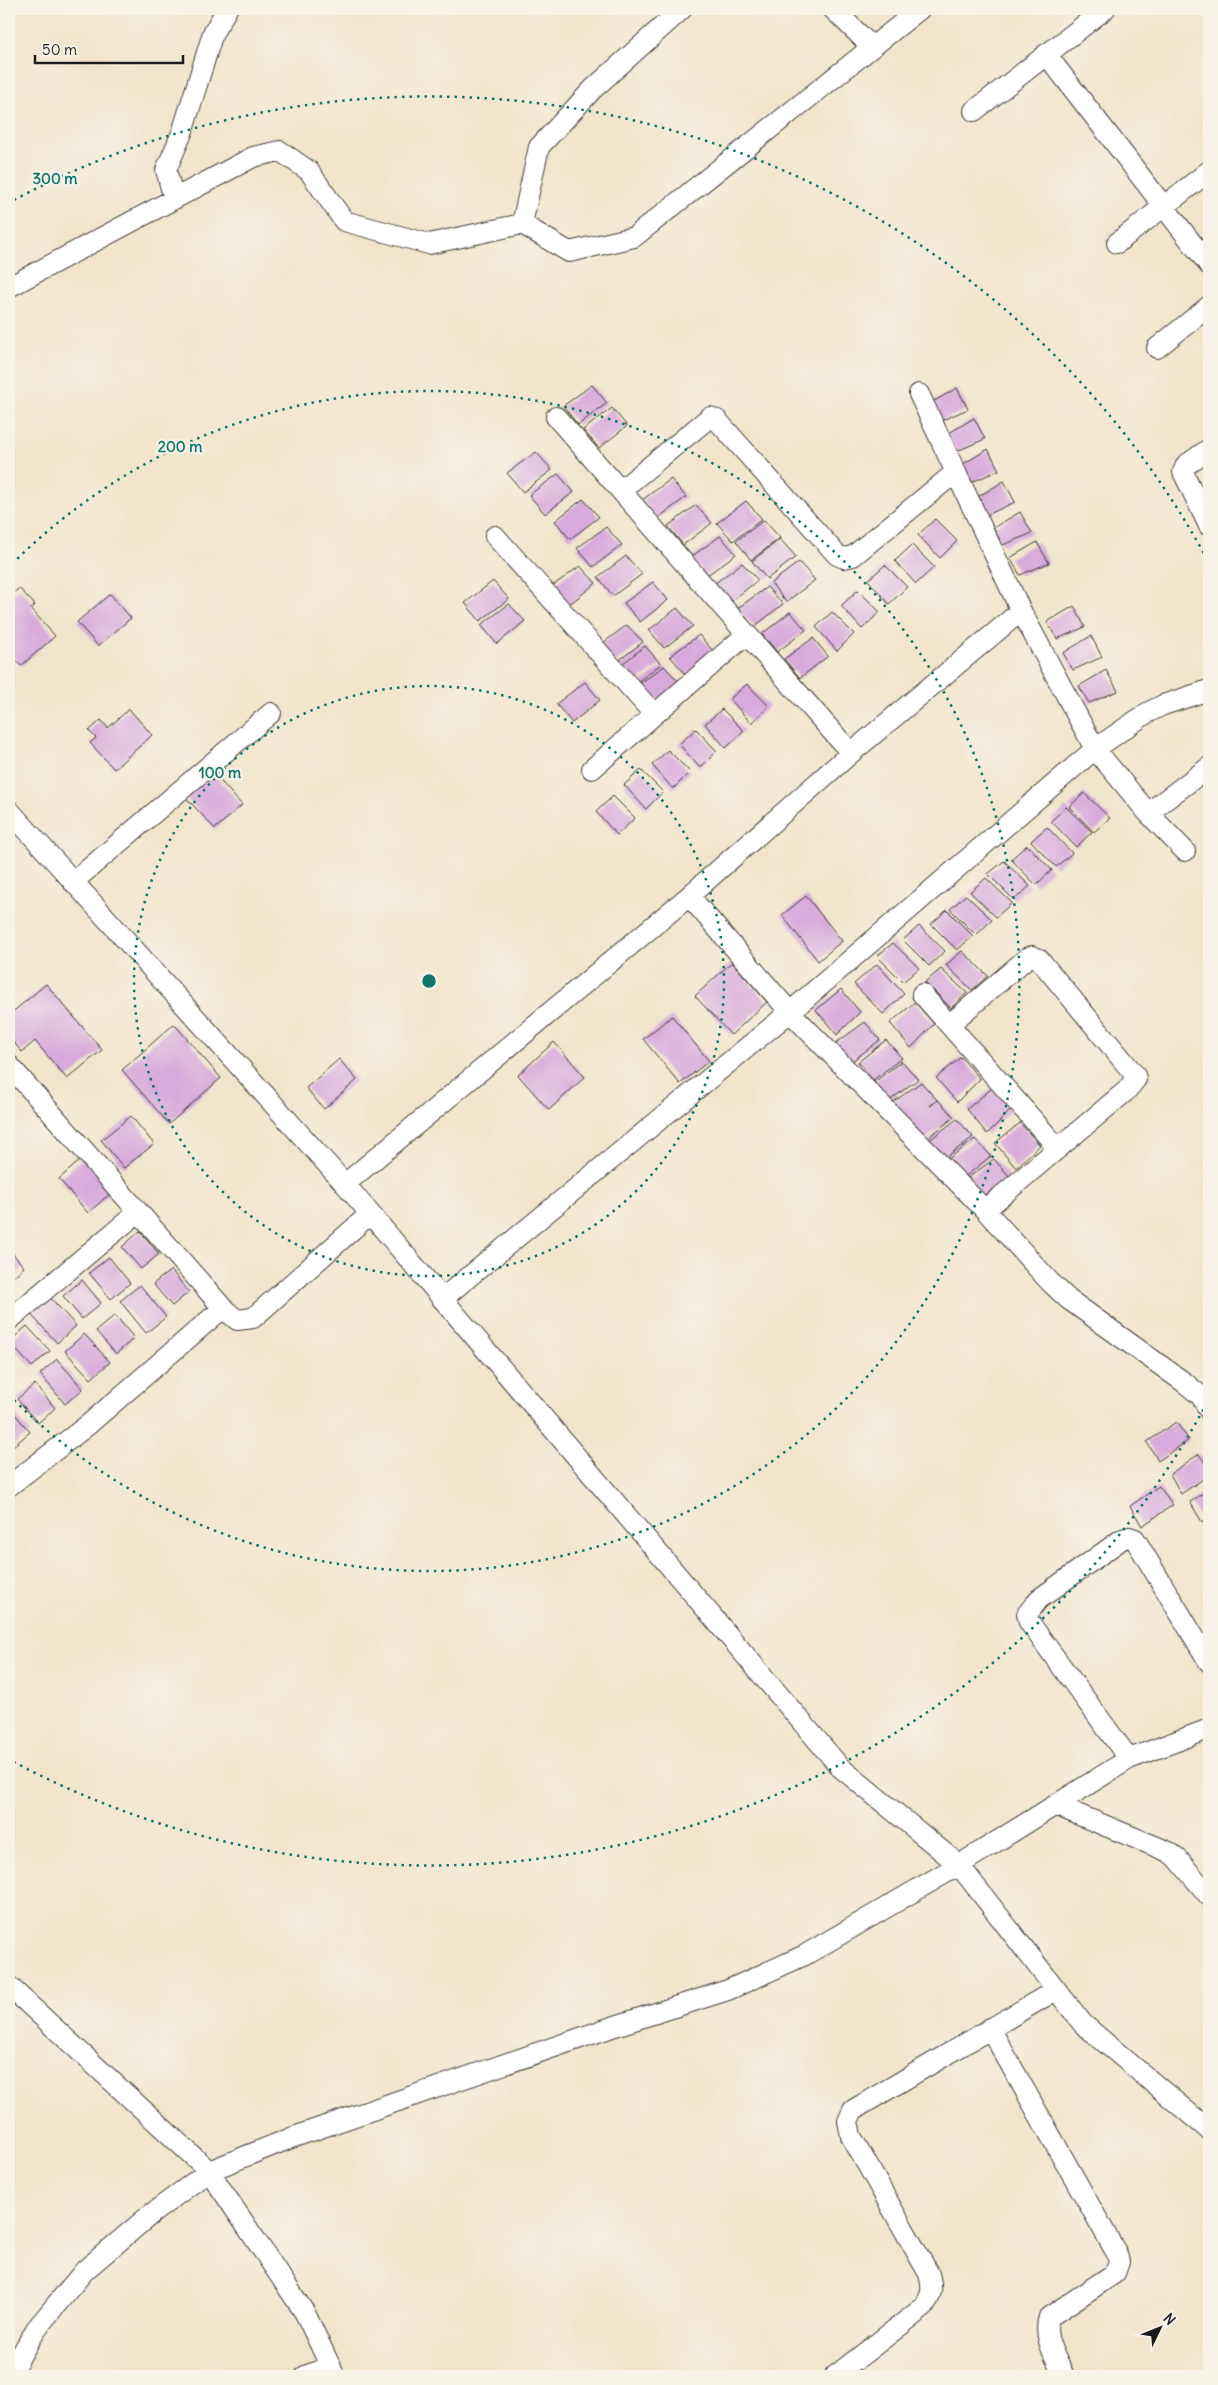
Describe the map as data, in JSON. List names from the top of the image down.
{
  "scale_bar": "50 m",
  "north": "top right",
  "rings": ["300 m", "200 m", "100 m"]
}
